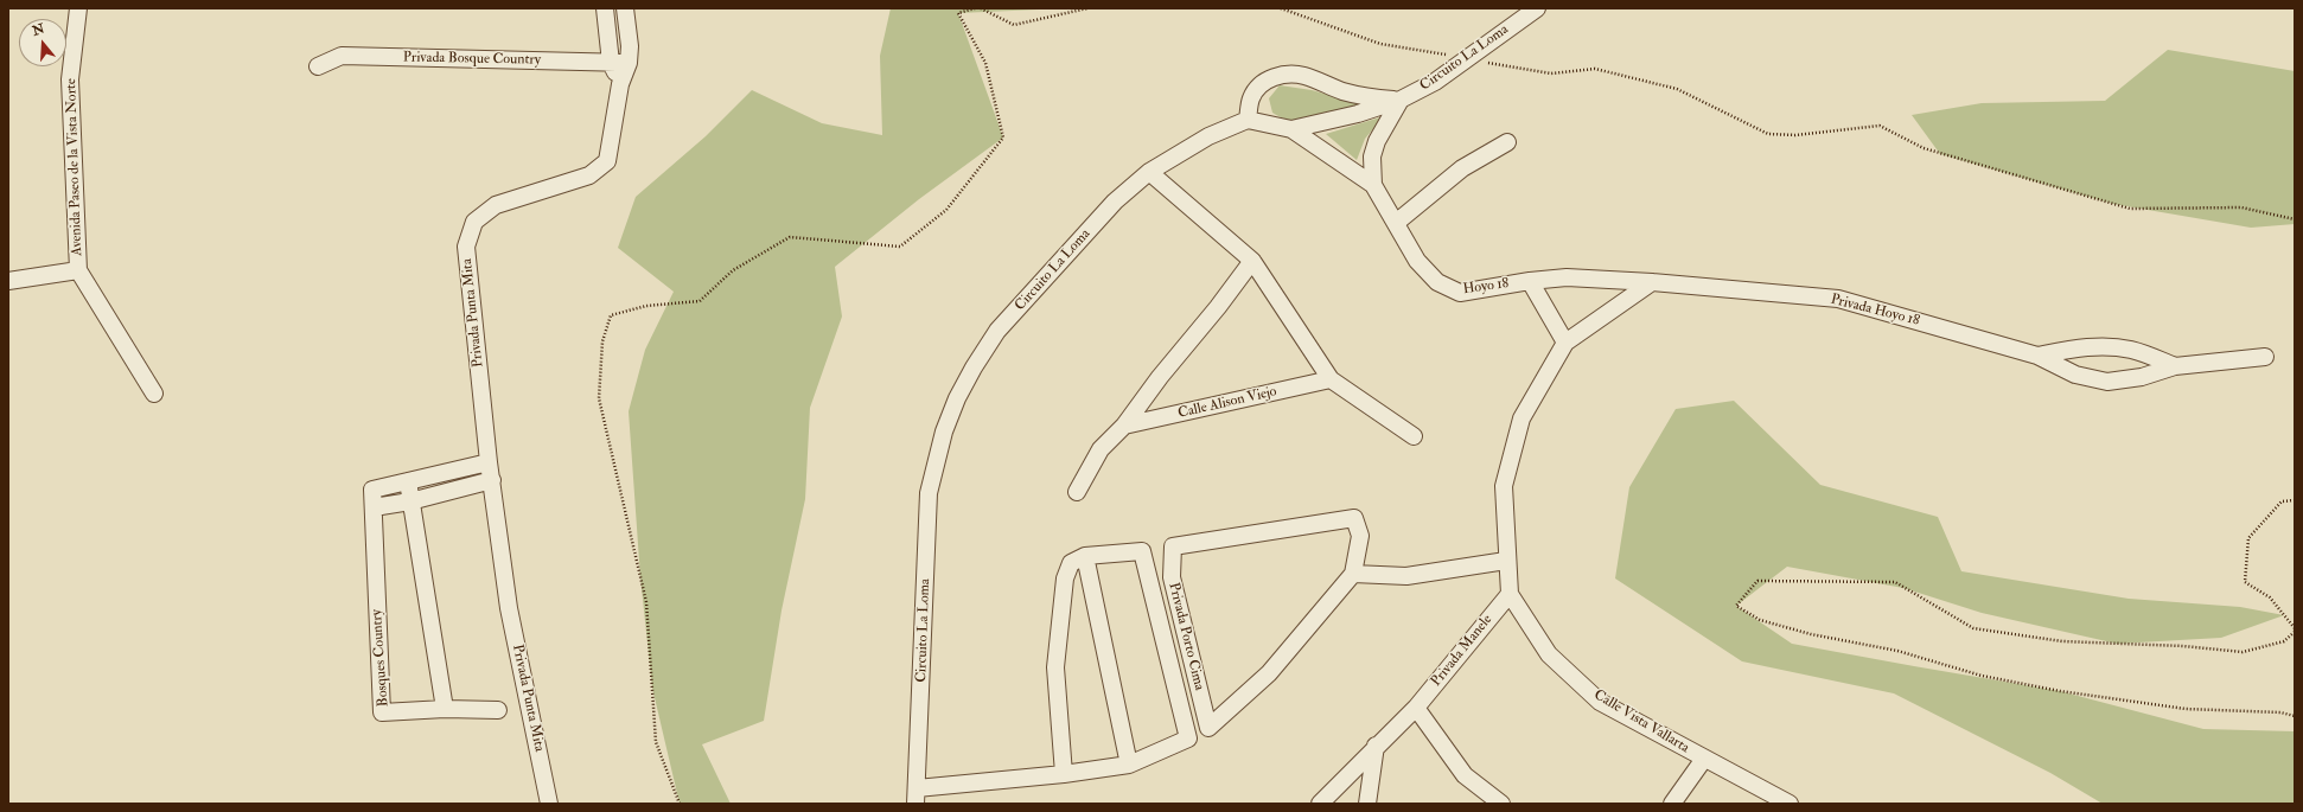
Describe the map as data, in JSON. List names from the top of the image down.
{
  "streets": {
    "street": [
      "Circuito La Loma",
      "Privada Bosque Country",
      "Avenida Paseo de la Vista Norte",
      "Hoyo 18",
      "Privada Hoyo 18",
      "Privada Punta Mita",
      "Calle Alison Viejo",
      "Privada Porto Cima",
      "Privada Manele",
      "Bosques Country",
      "Calle Vista Vallarta"
    ]
  },
  "crossings": [
    ["Circuito La Loma", "Hoyo 18"],
    ["Circuito La Loma", "Privada Porto Cima"],
    ["Privada Bosque Country", "Privada Punta Mita"],
    ["Hoyo 18", "Privada Hoyo 18"],
    ["Hoyo 18", "Calle Vista Vallarta"],
    ["Privada Hoyo 18", "Calle Vista Vallarta"],
    ["Privada Manele", "Calle Vista Vallarta"]
  ],
  "north": "top"
}
